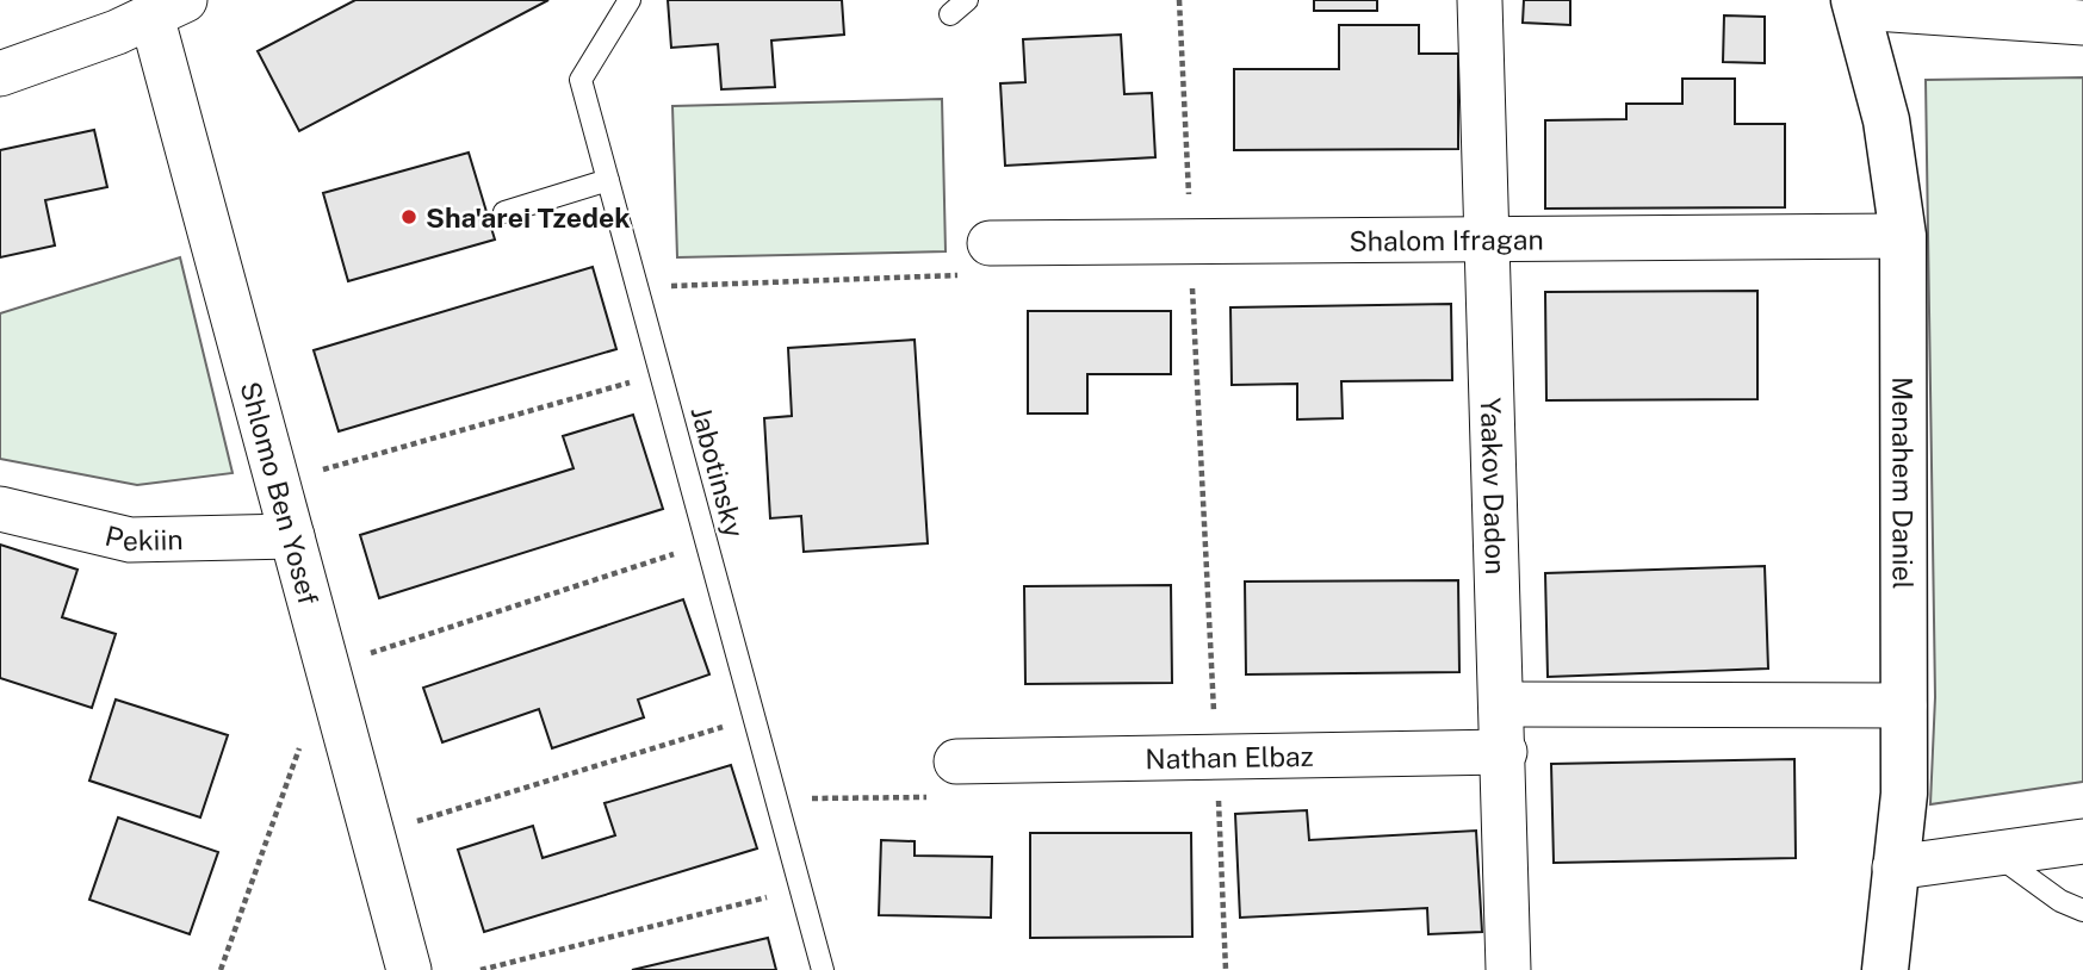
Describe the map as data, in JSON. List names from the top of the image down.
{
  "streets": {
    "street": [
      "Shalom Ifragan",
      "Menahem Daniel",
      "Yaakov Dadon",
      "Shlomo Ben Yosef",
      "Pekiin",
      "Nathan Elbaz"
    ],
    "lane": ["Jabotinsky"]
  },
  "crossings": [
    ["Shalom Ifragan", "Menahem Daniel"],
    ["Shalom Ifragan", "Yaakov Dadon"],
    ["Yaakov Dadon", "Nathan Elbaz"],
    ["Shlomo Ben Yosef", "Pekiin"]
  ],
  "places": ["Sha'arei Tzedek"]
}
